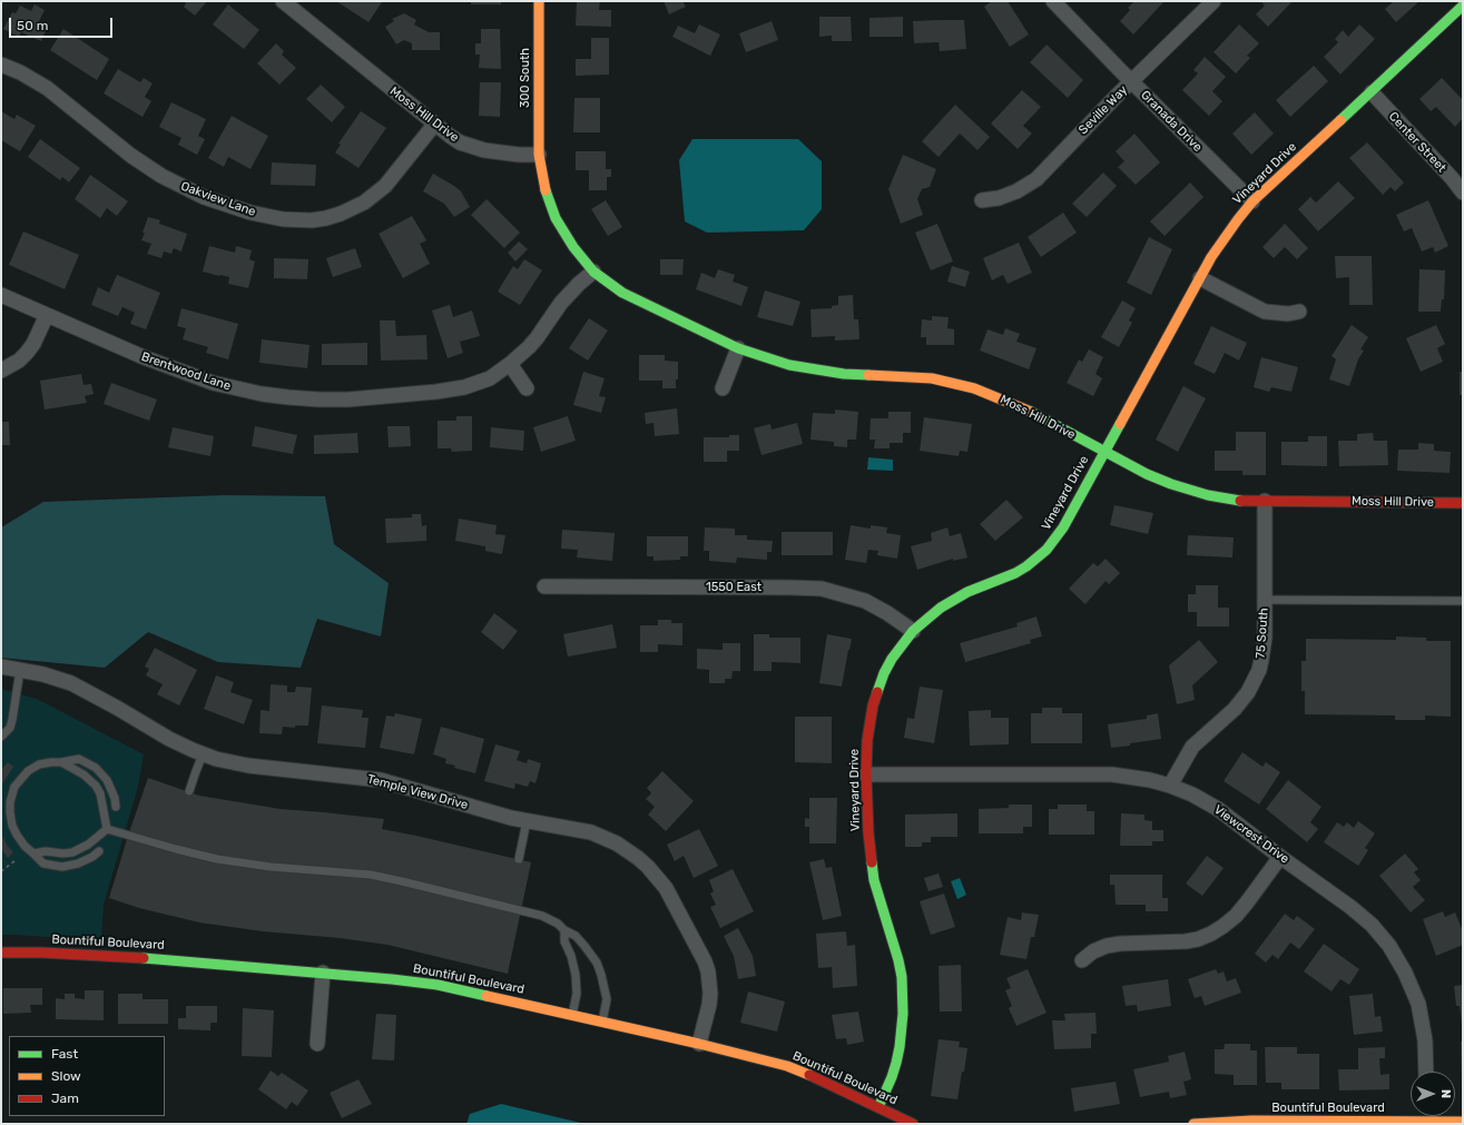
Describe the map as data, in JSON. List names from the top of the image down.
{
  "streets": {
    "street": [
      "300 South",
      "Seville Way",
      "Moss Hill Drive",
      "Granada Drive",
      "Center Street",
      "Vineyard Drive",
      "Oakview Lane",
      "Brentwood Lane",
      "1550 East",
      "75 South",
      "Temple View Drive",
      "Viewcrest Drive",
      "Bountiful Boulevard"
    ]
  },
  "crossings": [
    ["300 South", "Moss Hill Drive"],
    ["Seville Way", "Granada Drive"],
    ["Moss Hill Drive", "Vineyard Drive"],
    ["Moss Hill Drive", "Oakview Lane"],
    ["Moss Hill Drive", "Brentwood Lane"],
    ["Moss Hill Drive", "75 South"],
    ["Granada Drive", "Vineyard Drive"],
    ["Center Street", "Vineyard Drive"],
    ["Vineyard Drive", "1550 East"],
    ["Vineyard Drive", "Viewcrest Drive"],
    ["Vineyard Drive", "Bountiful Boulevard"],
    ["75 South", "Viewcrest Drive"],
    ["Temple View Drive", "Bountiful Boulevard"]
  ],
  "legend": ["Fast", "Slow", "Jam"],
  "scale_bar": "50 m",
  "north": "right"
}
